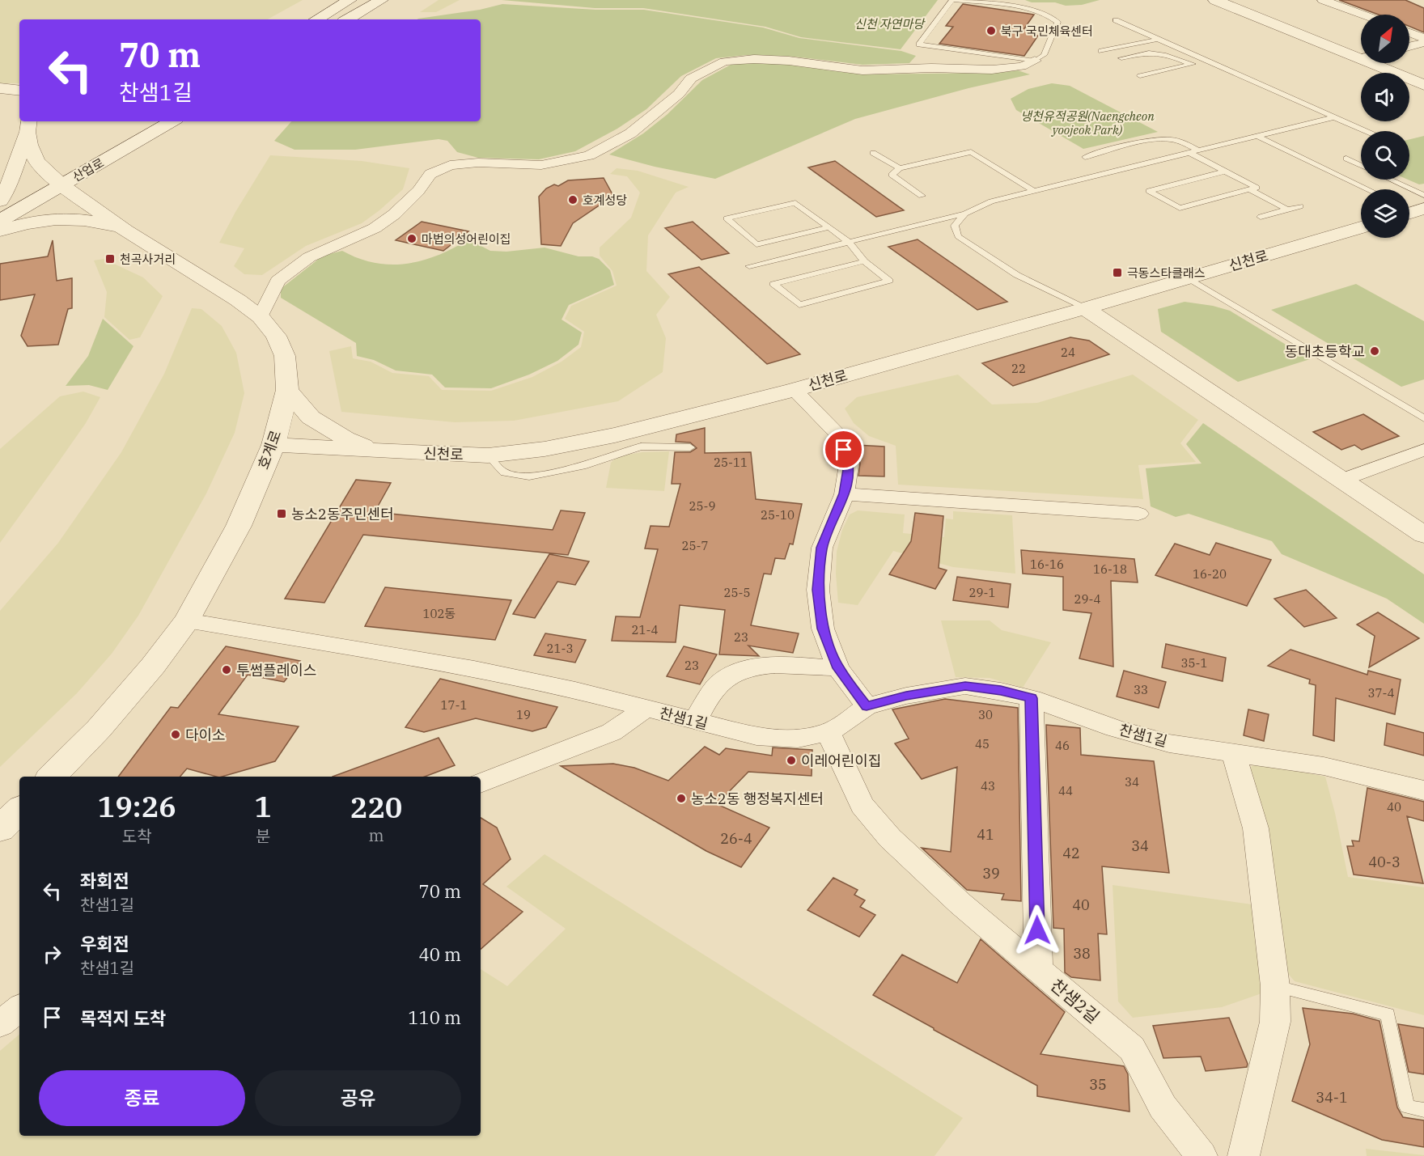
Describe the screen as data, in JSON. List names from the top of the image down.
{
  "streets": {
    "street": [
      "산업로",
      "신천로",
      "호계로",
      "찬샘1길",
      "찬샘2길"
    ]
  },
  "crossings": [
    ["산업로", "호계로"],
    ["신천로", "호계로"],
    ["찬샘1길", "찬샘2길"]
  ],
  "parks": ["신천 자연마당", "냉천유적공원(Naengcheon yoojeok Park)"],
  "places": {
    "other": [
      "북구 국민체육센터",
      "호계성당",
      "마법의성어린이집",
      "동대초등학교",
      "투썸플레이스",
      "다이소",
      "이레어린이집",
      "농소2동 행정복지센터"
    ],
    "transit": ["천곡사거리", "극동스타클래스", "농소2동주민센터"]
  },
  "house_numbers": [
    "24",
    "22",
    "25-11",
    "25-9",
    "25-10",
    "25-7",
    "16-16",
    "16-18",
    "16-20",
    "25-5",
    "29-1",
    "29-4",
    "102동",
    "21-4",
    "23",
    "21-3",
    "35-1",
    "23",
    "33",
    "37-4",
    "17-1",
    "19",
    "30",
    "45",
    "46",
    "34",
    "43",
    "44",
    "40",
    "41",
    "26-4",
    "34",
    "42",
    "40-3",
    "39",
    "40",
    "38",
    "35",
    "34-1"
  ],
  "north": "top right",
  "page": {
    "turn": ["70 m", "찬샘1길"],
    "eta": [
      "19:26",
      "도착",
      "1",
      "분",
      "220",
      "m"
    ],
    "list": [
      {
        "name": "좌회전",
        "note": "찬샘1길",
        "value": "70 m"
      },
      {
        "name": "우회전",
        "note": "찬샘1길",
        "value": "40 m"
      },
      {
        "name": "목적지 도착",
        "value": "110 m"
      }
    ],
    "buttons": ["종료", "공유"]
  }
}
